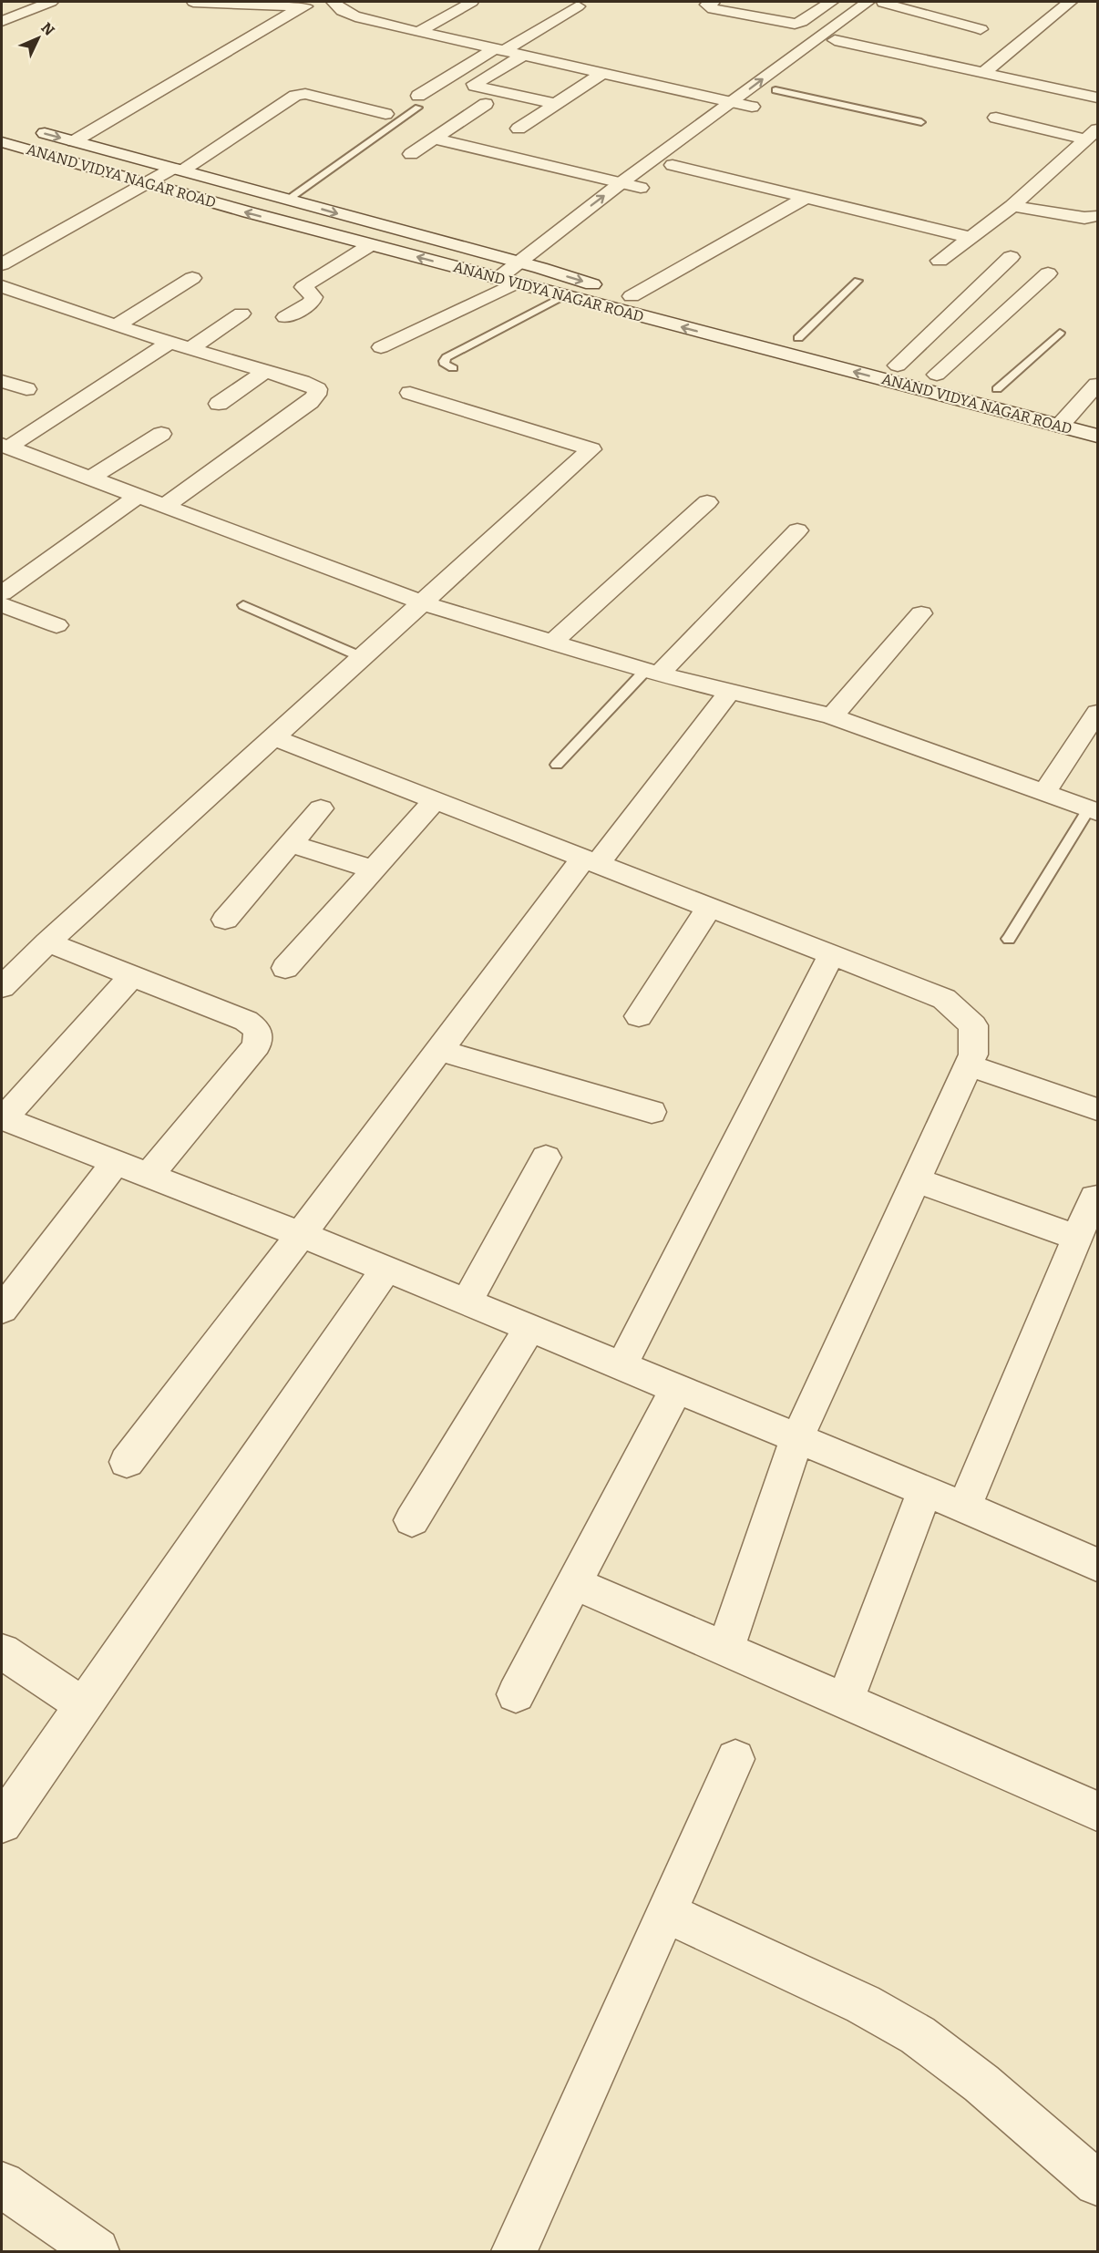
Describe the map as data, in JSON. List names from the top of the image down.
{
  "streets": {
    "street": ["ANAND VIDYA NAGAR ROAD"]
  },
  "north": "top right"
}
